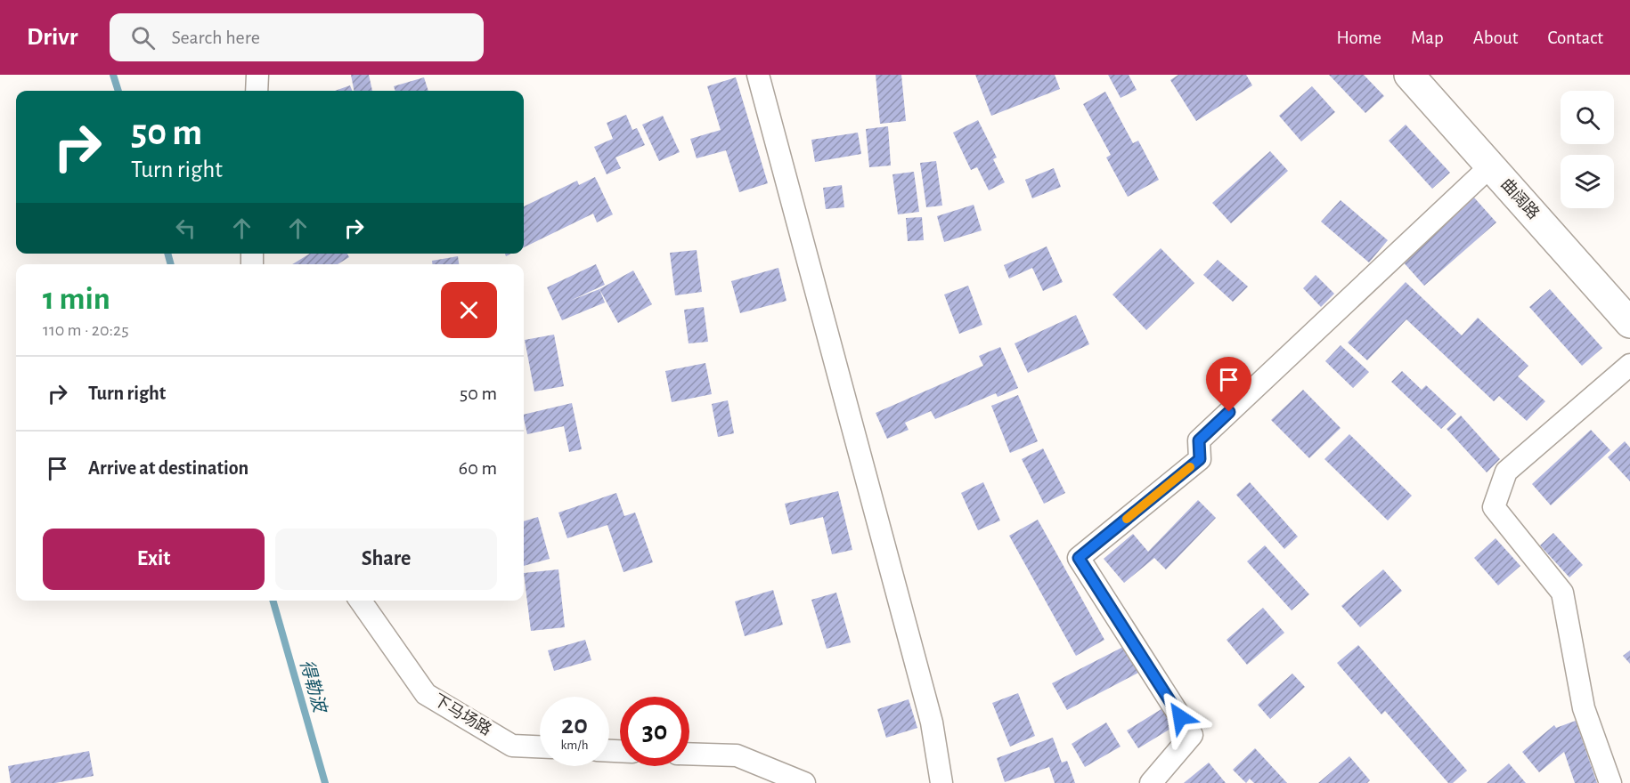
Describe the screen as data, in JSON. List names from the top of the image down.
{
  "streets": {
    "street": ["曲阔路", "下马场路"]
  },
  "water": ["得勒波"],
  "page": {
    "header": "Drivr",
    "search": "Search here",
    "nav": [
      "Home",
      "Map",
      "About",
      "Contact"
    ],
    "turn": ["50 m", "Turn right"],
    "heading": ["1 min", "110 m · 20:25"],
    "list": [
      {
        "name": "Turn right",
        "value": "50 m"
      },
      {
        "name": "Arrive at destination",
        "value": "60 m"
      }
    ],
    "buttons": ["Exit", "Share"],
    "speed": "20 km/h",
    "limit": "30"
  }
}
